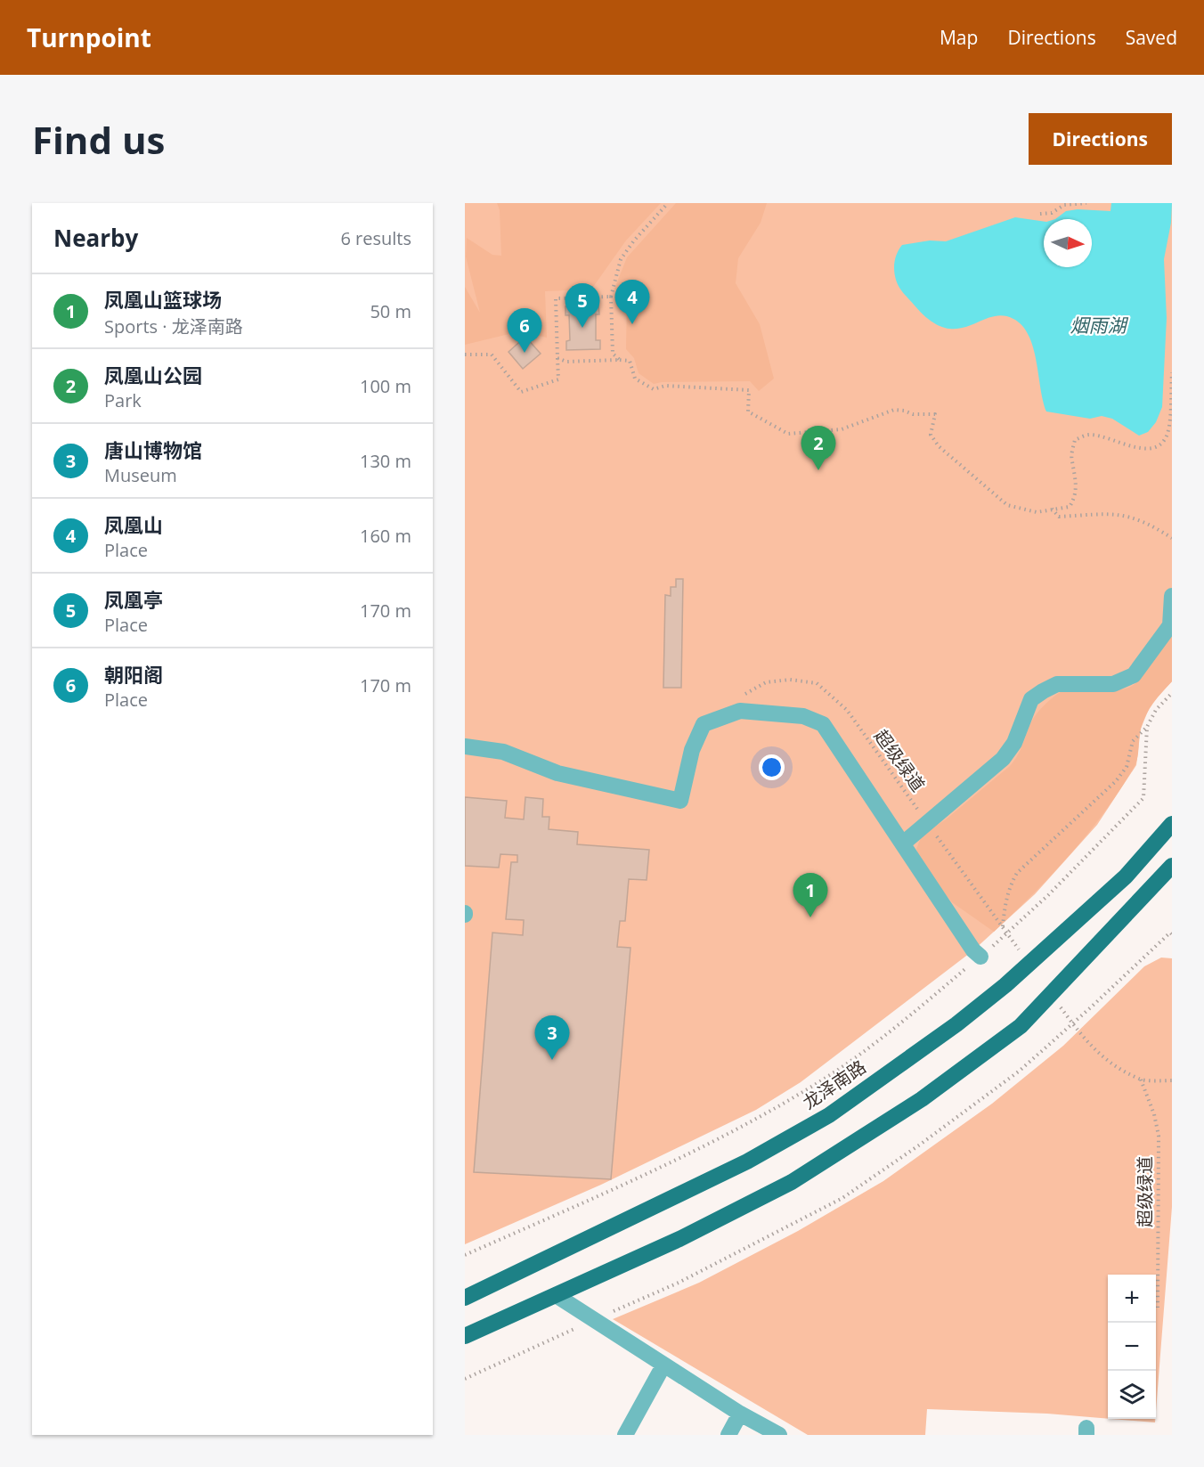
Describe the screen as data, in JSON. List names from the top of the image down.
{
  "streets": {
    "main road": ["龙泽南路"],
    "path": ["超级绿道"]
  },
  "water": ["烟雨湖"],
  "north": "right",
  "page": {
    "header": "Turnpoint",
    "nav": ["Map", "Directions", "Saved"],
    "buttons": "Directions",
    "title": "Find us",
    "heading": ["Nearby", "6 results"],
    "list": [
      {
        "mark": "1",
        "name": "凤凰山篮球场",
        "note": "Sports · 龙泽南路",
        "value": "50 m"
      },
      {
        "mark": "2",
        "name": "凤凰山公园",
        "note": "Park",
        "value": "100 m"
      },
      {
        "mark": "3",
        "name": "唐山博物馆",
        "note": "Museum",
        "value": "130 m"
      },
      {
        "mark": "4",
        "name": "凤凰山",
        "note": "Place",
        "value": "160 m"
      },
      {
        "mark": "5",
        "name": "凤凰亭",
        "note": "Place",
        "value": "170 m"
      },
      {
        "mark": "6",
        "name": "朝阳阁",
        "note": "Place",
        "value": "170 m"
      }
    ],
    "pins": [
      "4",
      "5",
      "6",
      "2",
      "1",
      "3"
    ],
    "map_buttons": ["+", "−"]
  }
}
